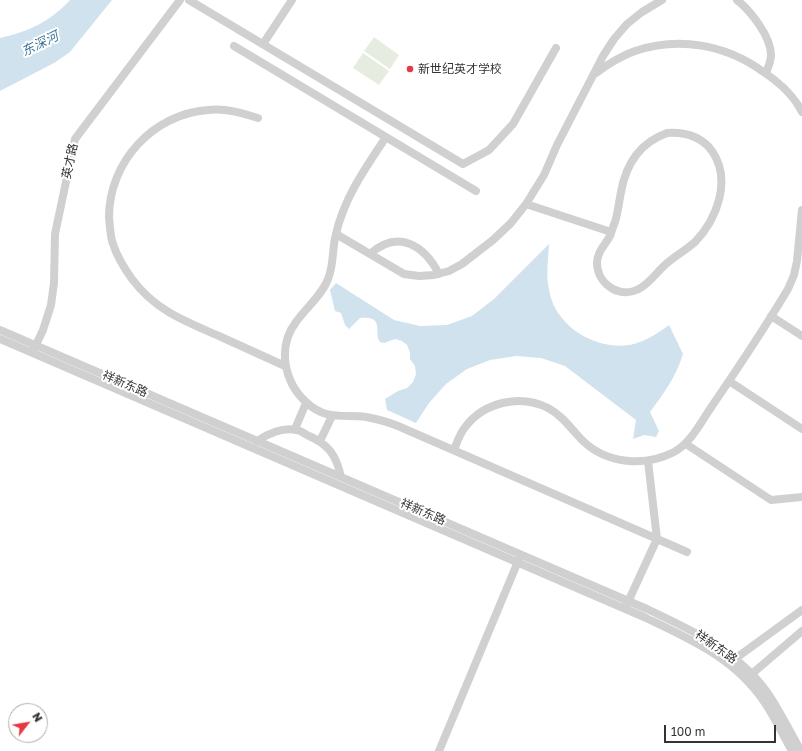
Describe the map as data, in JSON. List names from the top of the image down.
{
  "streets": {
    "street": ["英才路", "祥新东路"]
  },
  "crossings": [
    ["英才路", "祥新东路"]
  ],
  "water": ["东深河"],
  "places": ["新世纪英才学校"],
  "scale_bar": "100 m",
  "north": "top right"
}
